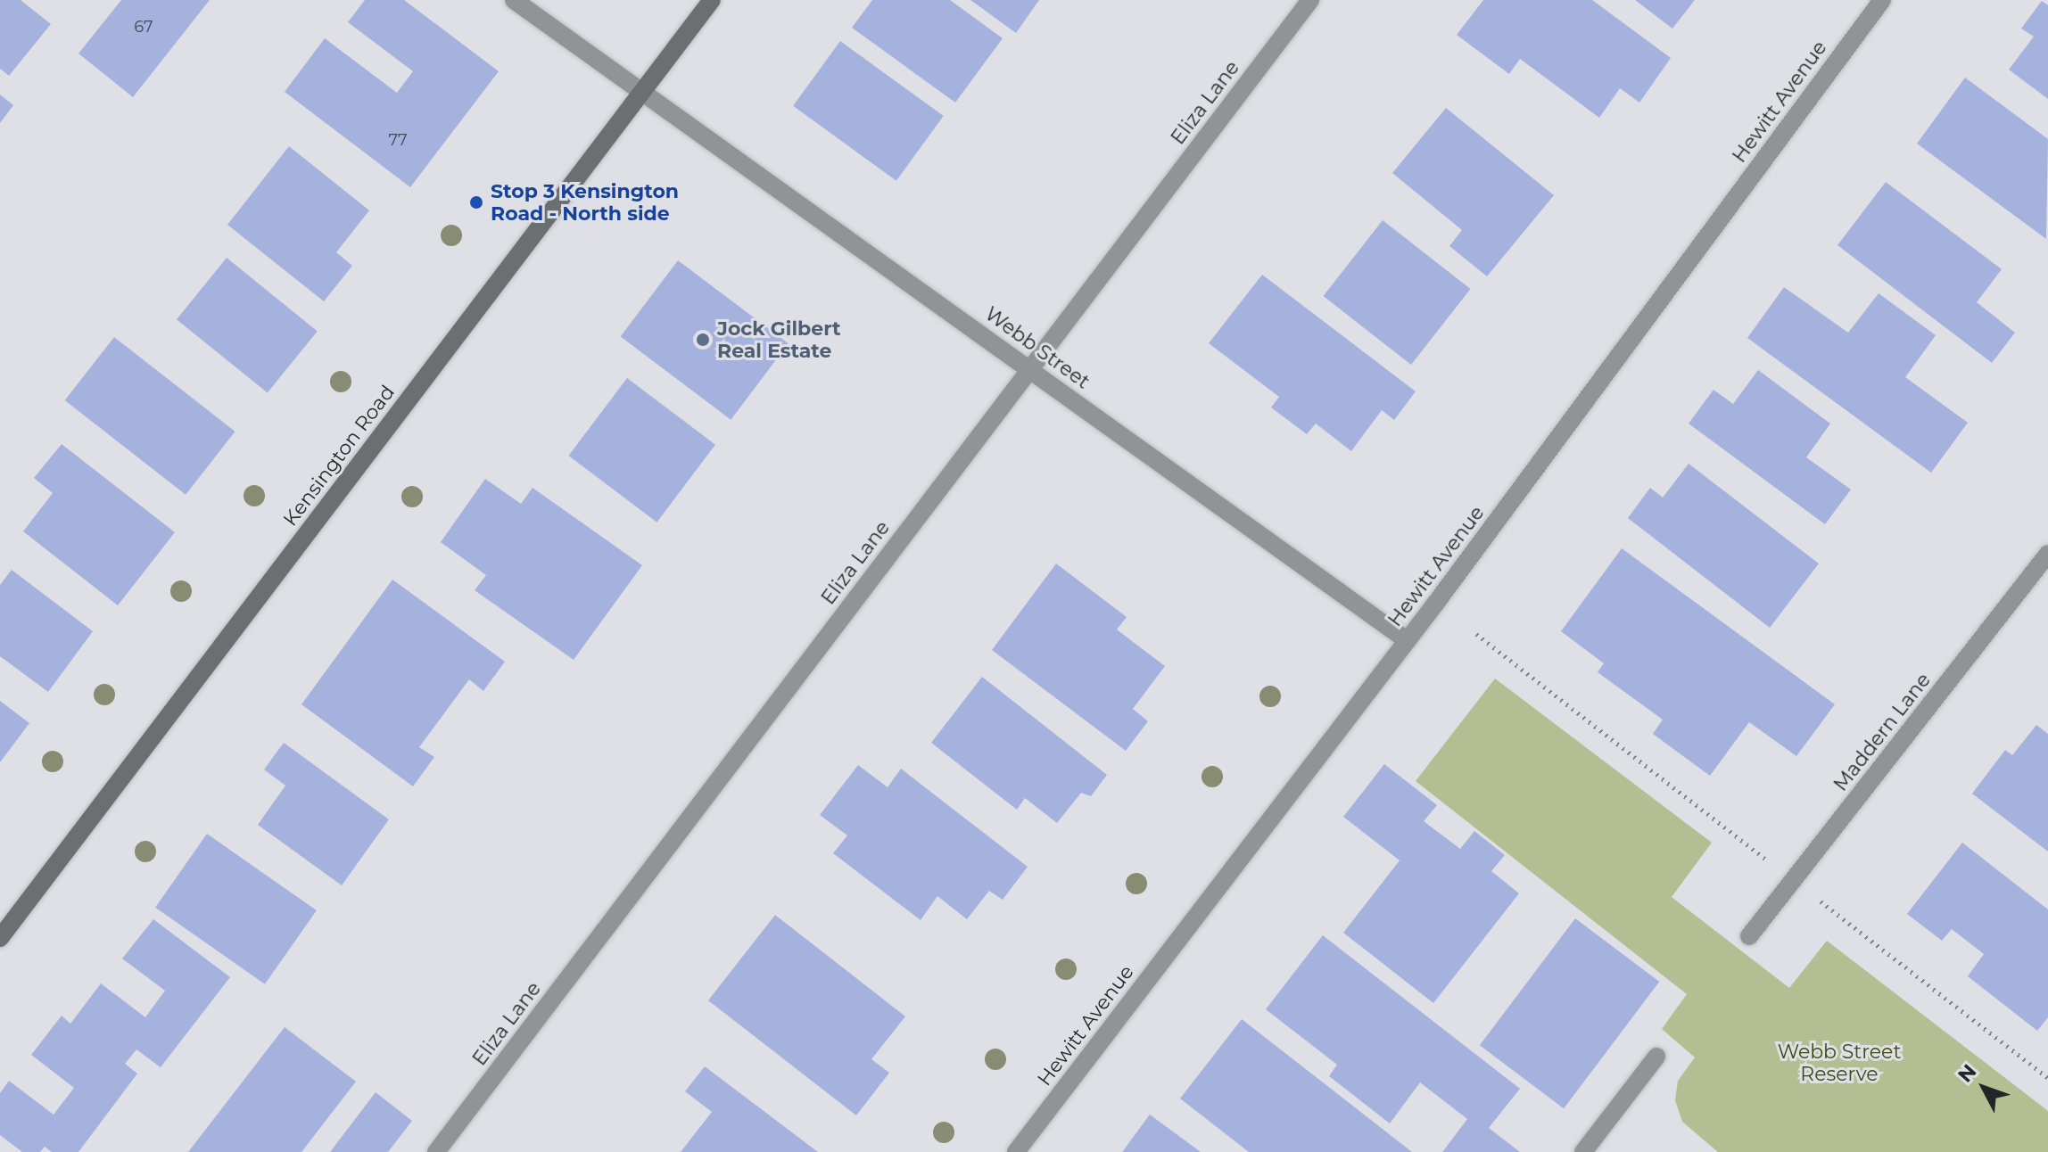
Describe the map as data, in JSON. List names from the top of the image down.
{
  "streets": {
    "main road": ["Kensington Road"],
    "street": [
      "Hewitt Avenue",
      "Eliza Lane",
      "Webb Street",
      "Maddern Lane"
    ]
  },
  "crossings": [
    ["Hewitt Avenue", "Webb Street"],
    ["Eliza Lane", "Webb Street"],
    ["Webb Street", "Kensington Road"]
  ],
  "parks": ["Webb Street Reserve"],
  "places": ["Stop 3 Kensington Road - North side", "Jock Gilbert Real Estate"],
  "house_numbers": ["67", "77"],
  "north": "top left"
}
